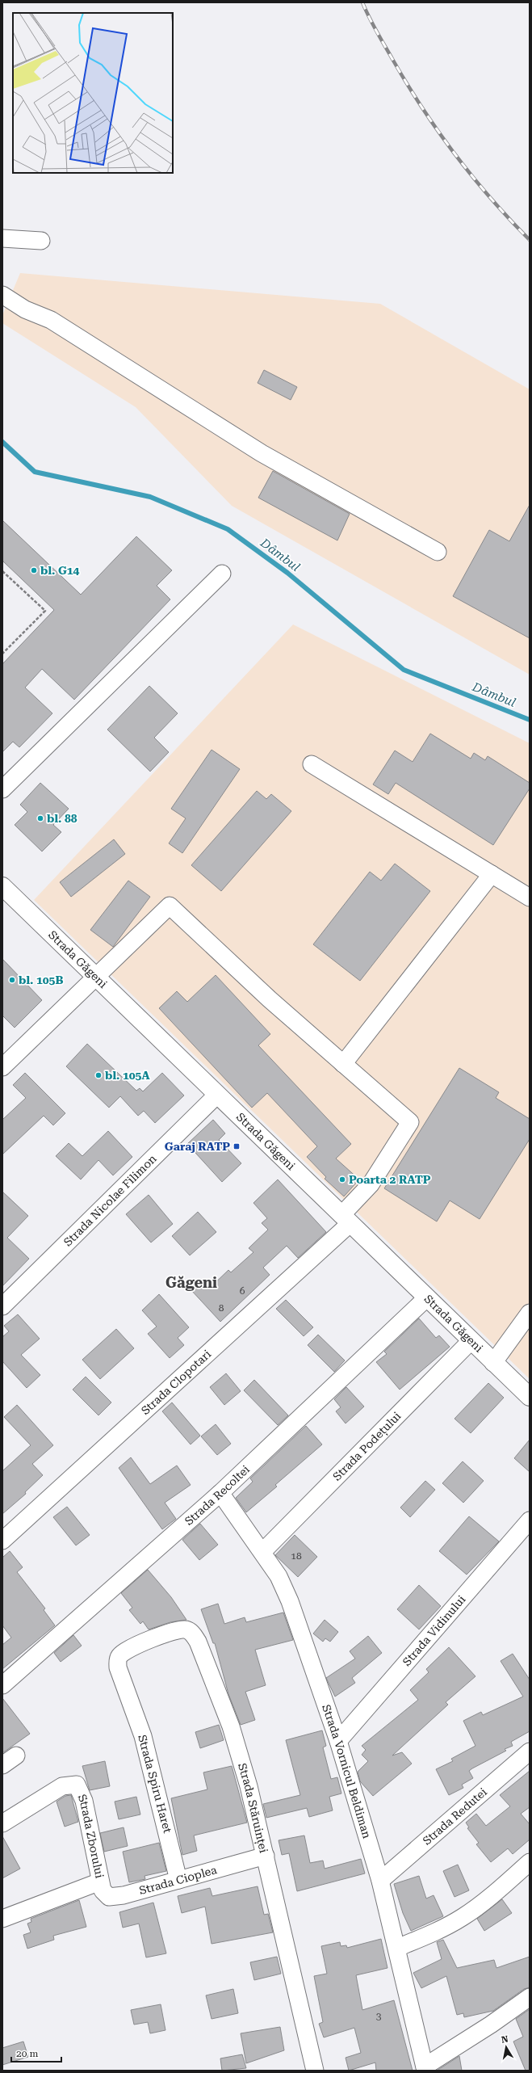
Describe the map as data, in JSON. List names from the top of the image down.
{
  "streets": {
    "main road": ["Strada Găgeni"],
    "street": [
      "Strada Nicolae Filimon",
      "Strada Clopotari",
      "Strada Podețului",
      "Strada Recoltei",
      "Strada Vidinului",
      "Strada Vornicul Beldiman",
      "Strada Spiru Haret",
      "Strada Stăruinței",
      "Strada Redutei",
      "Strada Zborului",
      "Strada Cioplea"
    ]
  },
  "crossings": [
    ["Strada Găgeni", "Strada Nicolae Filimon"],
    ["Strada Găgeni", "Strada Clopotari"],
    ["Strada Găgeni", "Strada Podețului"],
    ["Strada Găgeni", "Strada Recoltei"],
    ["Strada Podețului", "Strada Vornicul Beldiman"],
    ["Strada Recoltei", "Strada Vornicul Beldiman"],
    ["Strada Vidinului", "Strada Vornicul Beldiman"],
    ["Strada Vornicul Beldiman", "Strada Redutei"],
    ["Strada Spiru Haret", "Strada Stăruinței"],
    ["Strada Spiru Haret", "Strada Cioplea"],
    ["Strada Stăruinței", "Strada Cioplea"],
    ["Strada Zborului", "Strada Cioplea"]
  ],
  "districts": ["Găgeni"],
  "water": ["Dâmbul"],
  "places": {
    "other": [
      "bl. G14",
      "bl. 88",
      "bl. 105B",
      "bl. 105A",
      "Poarta 2 RATP"
    ],
    "transit": ["Garaj RATP"]
  },
  "house_numbers": [
    "6",
    "8",
    "18",
    "3"
  ],
  "scale_bar": "20 m",
  "north": "top"
}
